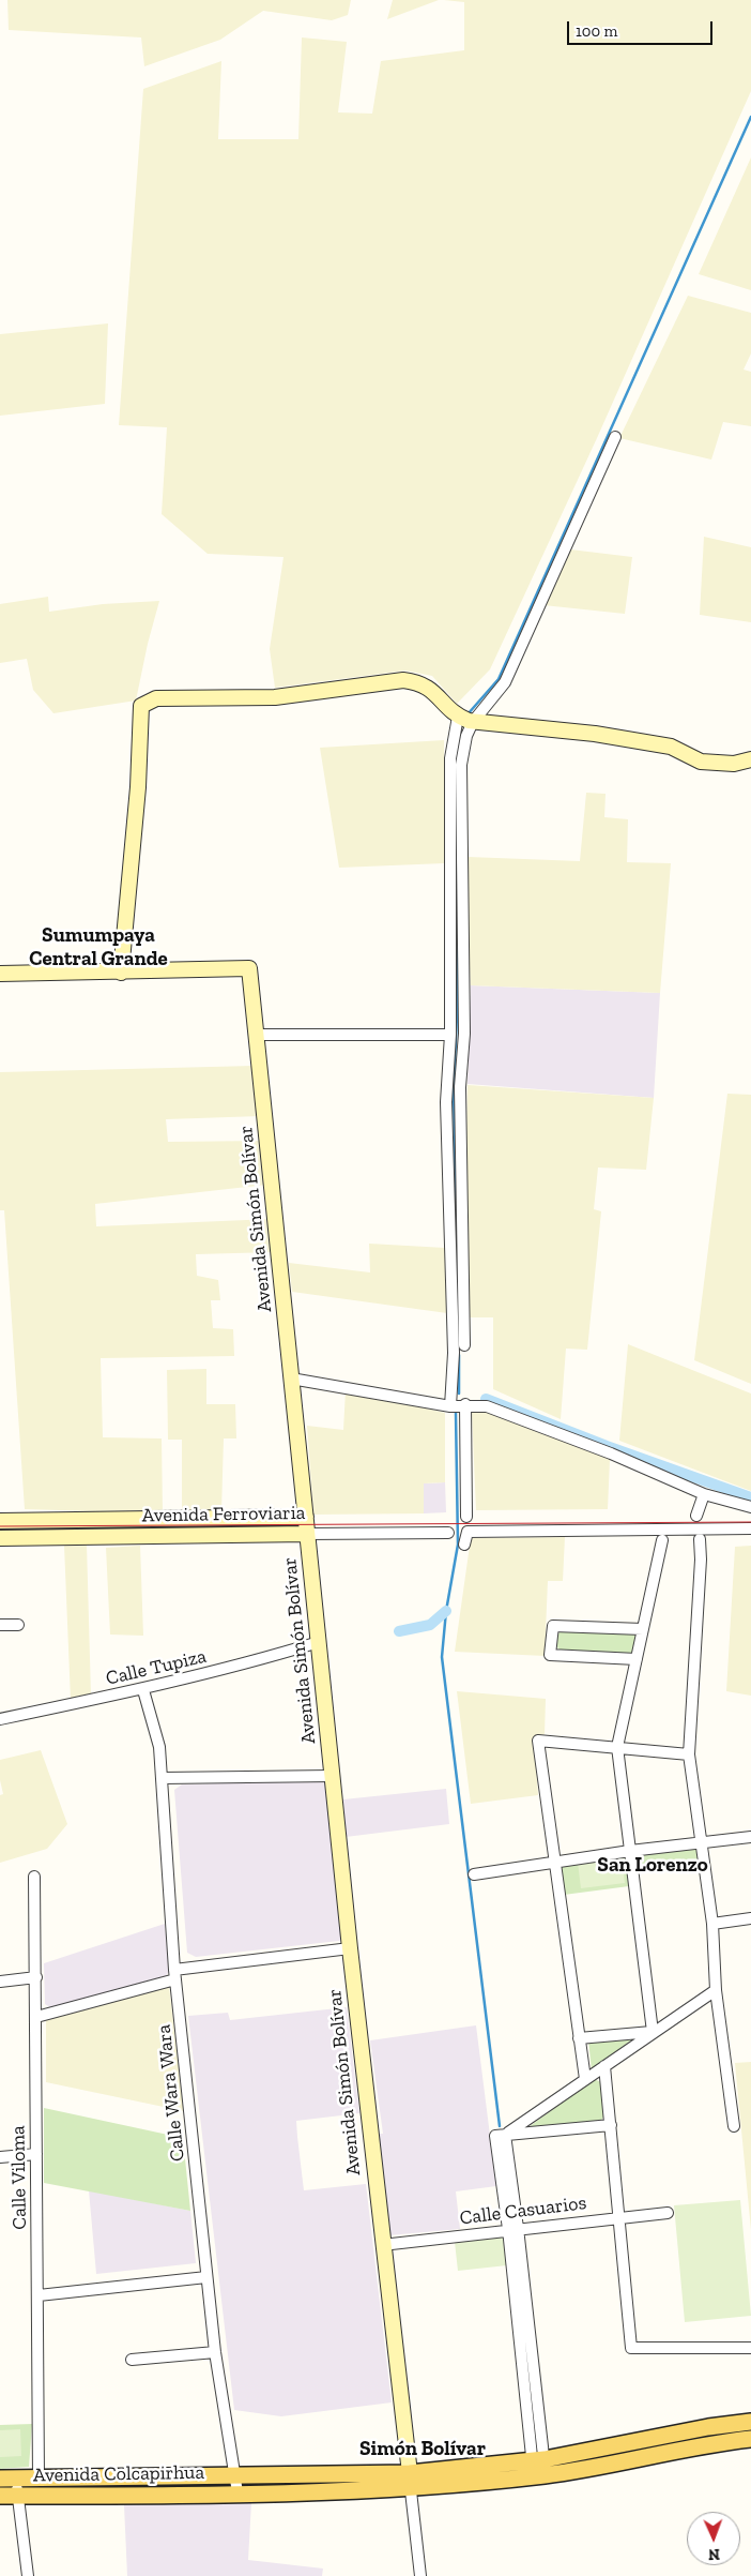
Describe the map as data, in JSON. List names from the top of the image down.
{
  "streets": {
    "main road": ["Avenida Colcapirhua"],
    "street": [
      "Avenida Simón Bolívar",
      "Avenida Ferroviaria",
      "Calle Tupiza",
      "Calle Wara Wara",
      "Calle Viloma",
      "Calle Casuarios"
    ]
  },
  "crossings": [
    ["Avenida Simón Bolívar", "Avenida Ferroviaria"],
    ["Avenida Simón Bolívar", "Calle Tupiza"],
    ["Avenida Simón Bolívar", "Calle Casuarios"],
    ["Calle Tupiza", "Calle Wara Wara"],
    ["Calle Wara Wara", "Avenida Colcapirhua"],
    ["Calle Viloma", "Avenida Colcapirhua"]
  ],
  "districts": ["Sumumpaya Central Grande", "San Lorenzo", "Simón Bolívar"],
  "scale_bar": "100 m",
  "north": "bottom"
}
